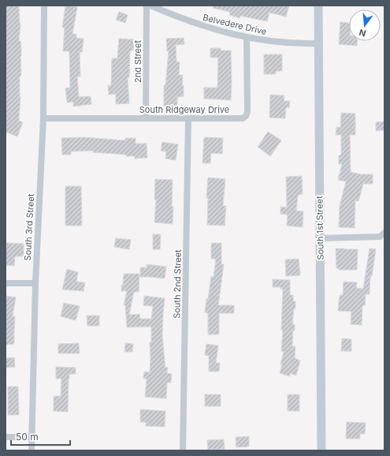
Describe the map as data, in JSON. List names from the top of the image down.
{
  "streets": {
    "street": [
      "Belvedere Drive",
      "2nd Street",
      "South Ridgeway Drive",
      "South 3rd Street",
      "South 1st Street",
      "South 2nd Street"
    ]
  },
  "crossings": [
    ["Belvedere Drive", "South Ridgeway Drive"],
    ["Belvedere Drive", "South 1st Street"],
    ["2nd Street", "South Ridgeway Drive"],
    ["South Ridgeway Drive", "South 3rd Street"],
    ["South Ridgeway Drive", "South 2nd Street"]
  ],
  "scale_bar": "50 m",
  "north": "bottom"
}
